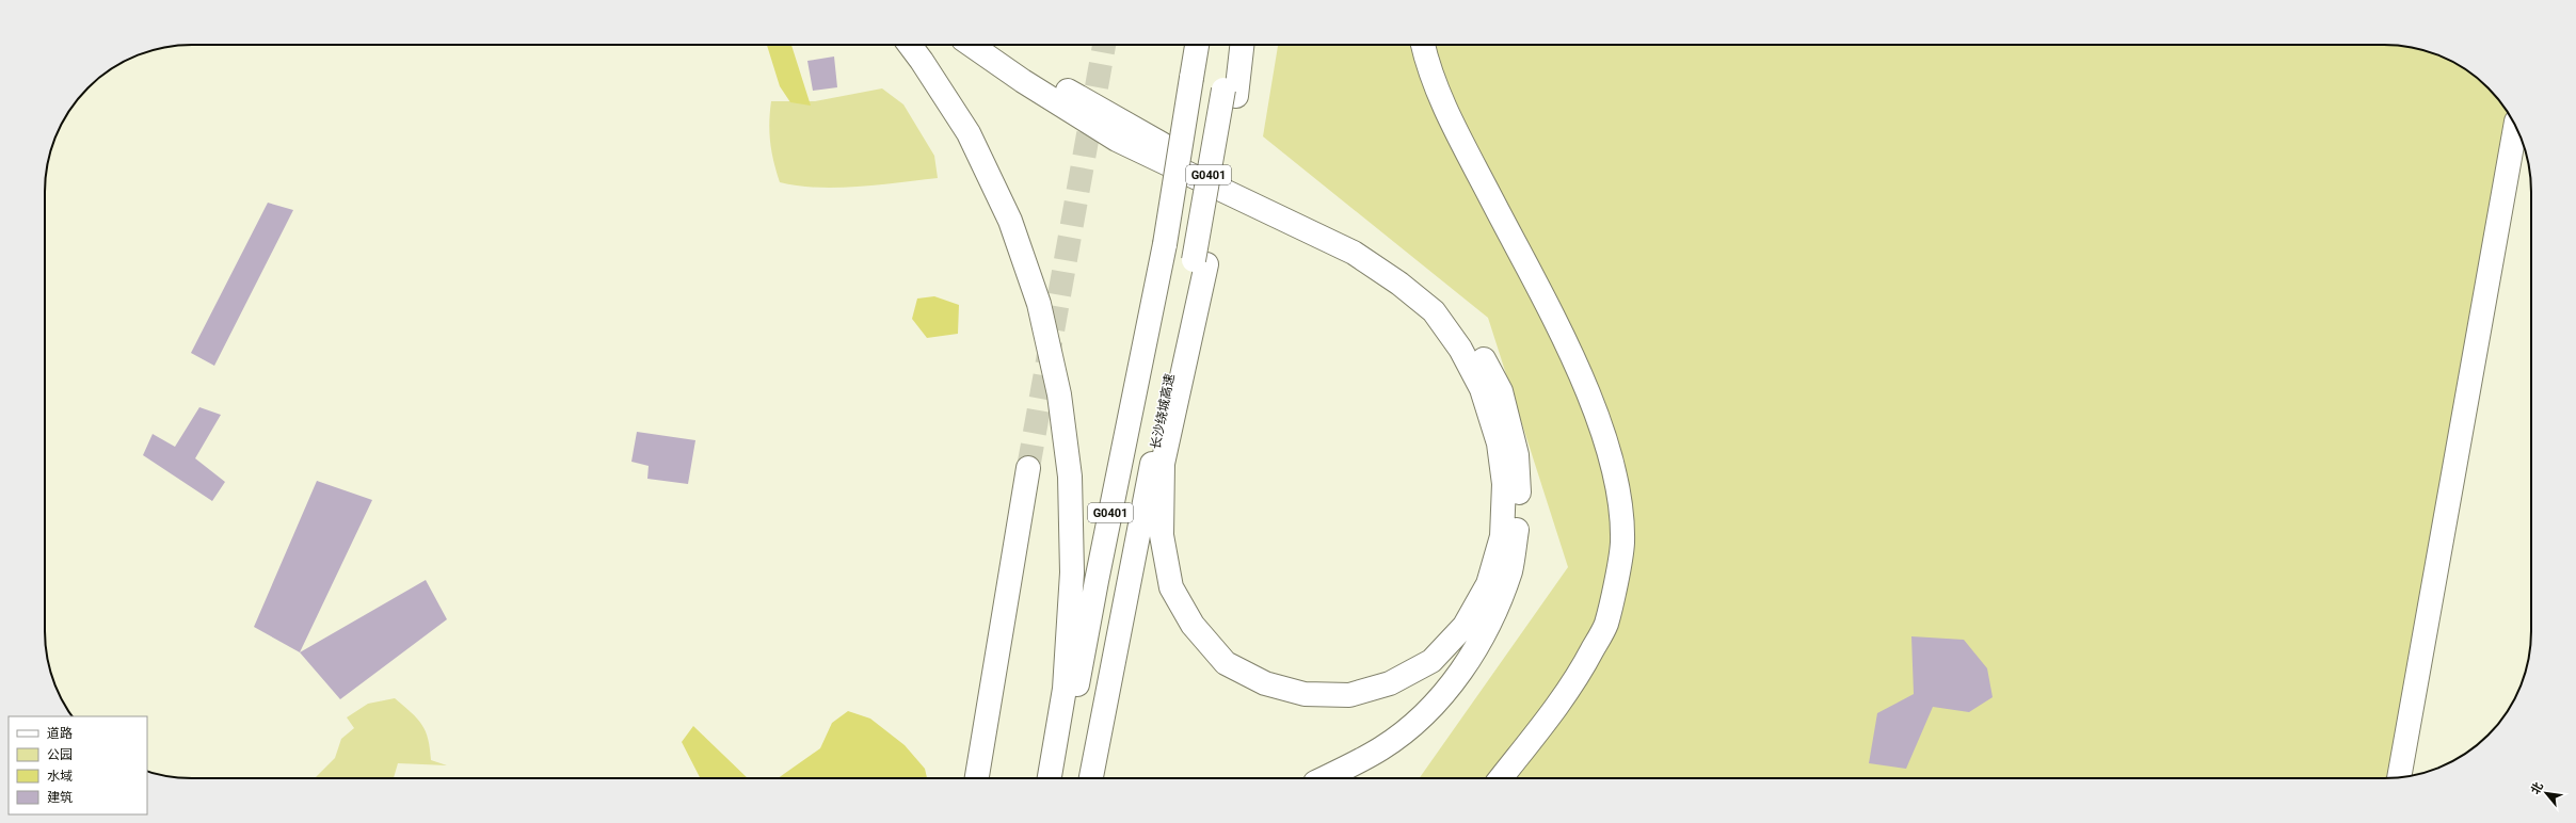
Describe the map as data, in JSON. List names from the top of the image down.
{
  "streets": {
    "main road": ["G0401", "长沙绕城高速"]
  },
  "legend": [
    "道路",
    "公园",
    "水域",
    "建筑"
  ],
  "north": "top left"
}
